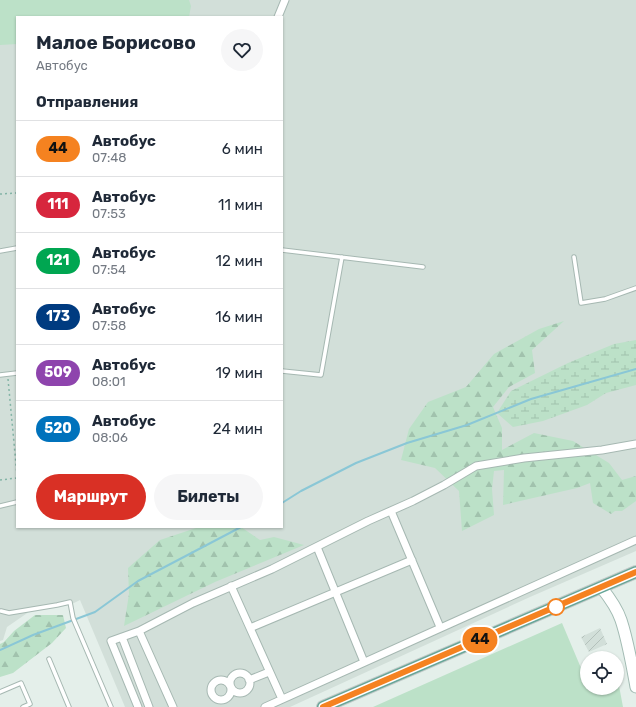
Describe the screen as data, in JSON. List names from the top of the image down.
{
  "lines": ["bus line 44"],
  "page": {
    "on_map": "44",
    "heading": [
      ["Малое Борисово", "Автобус"],
      "Отправления"
    ],
    "list": [
      {
        "mark": "44",
        "name": "Автобус",
        "note": "07:48",
        "value": "6 мин"
      },
      {
        "mark": "111",
        "name": "Автобус",
        "note": "07:53",
        "value": "11 мин"
      },
      {
        "mark": "121",
        "name": "Автобус",
        "note": "07:54",
        "value": "12 мин"
      },
      {
        "mark": "173",
        "name": "Автобус",
        "note": "07:58",
        "value": "16 мин"
      },
      {
        "mark": "509",
        "name": "Автобус",
        "note": "08:01",
        "value": "19 мин"
      },
      {
        "mark": "520",
        "name": "Автобус",
        "note": "08:06",
        "value": "24 мин"
      }
    ],
    "buttons": ["Маршрут", "Билеты"]
  }
}
